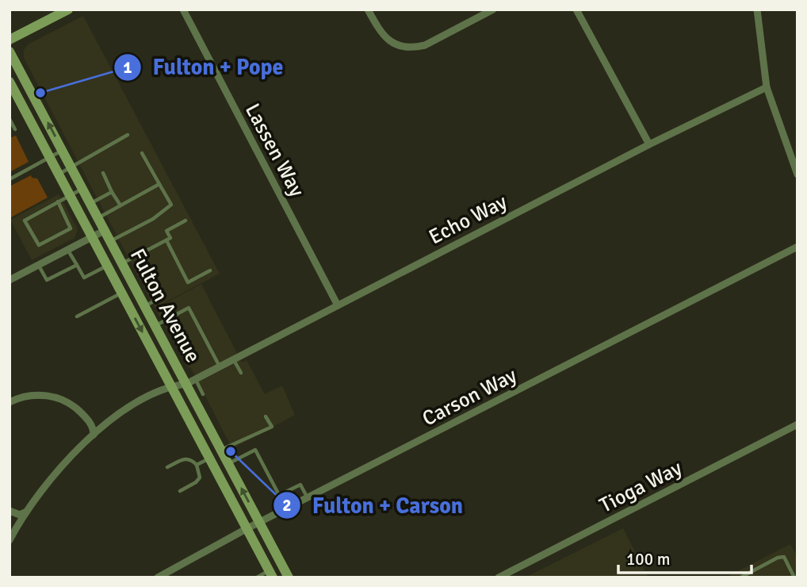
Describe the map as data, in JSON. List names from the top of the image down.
{
  "streets": {
    "main road": ["Fulton Avenue"],
    "street": [
      "Lassen Way",
      "Echo Way",
      "Carson Way",
      "Tioga Way"
    ]
  },
  "crossings": [
    ["Lassen Way", "Echo Way"],
    ["Echo Way", "Fulton Avenue"],
    ["Fulton Avenue", "Carson Way"]
  ],
  "places": ["Fulton + Pope", "Fulton + Carson"],
  "scale_bar": "100 m"
}
